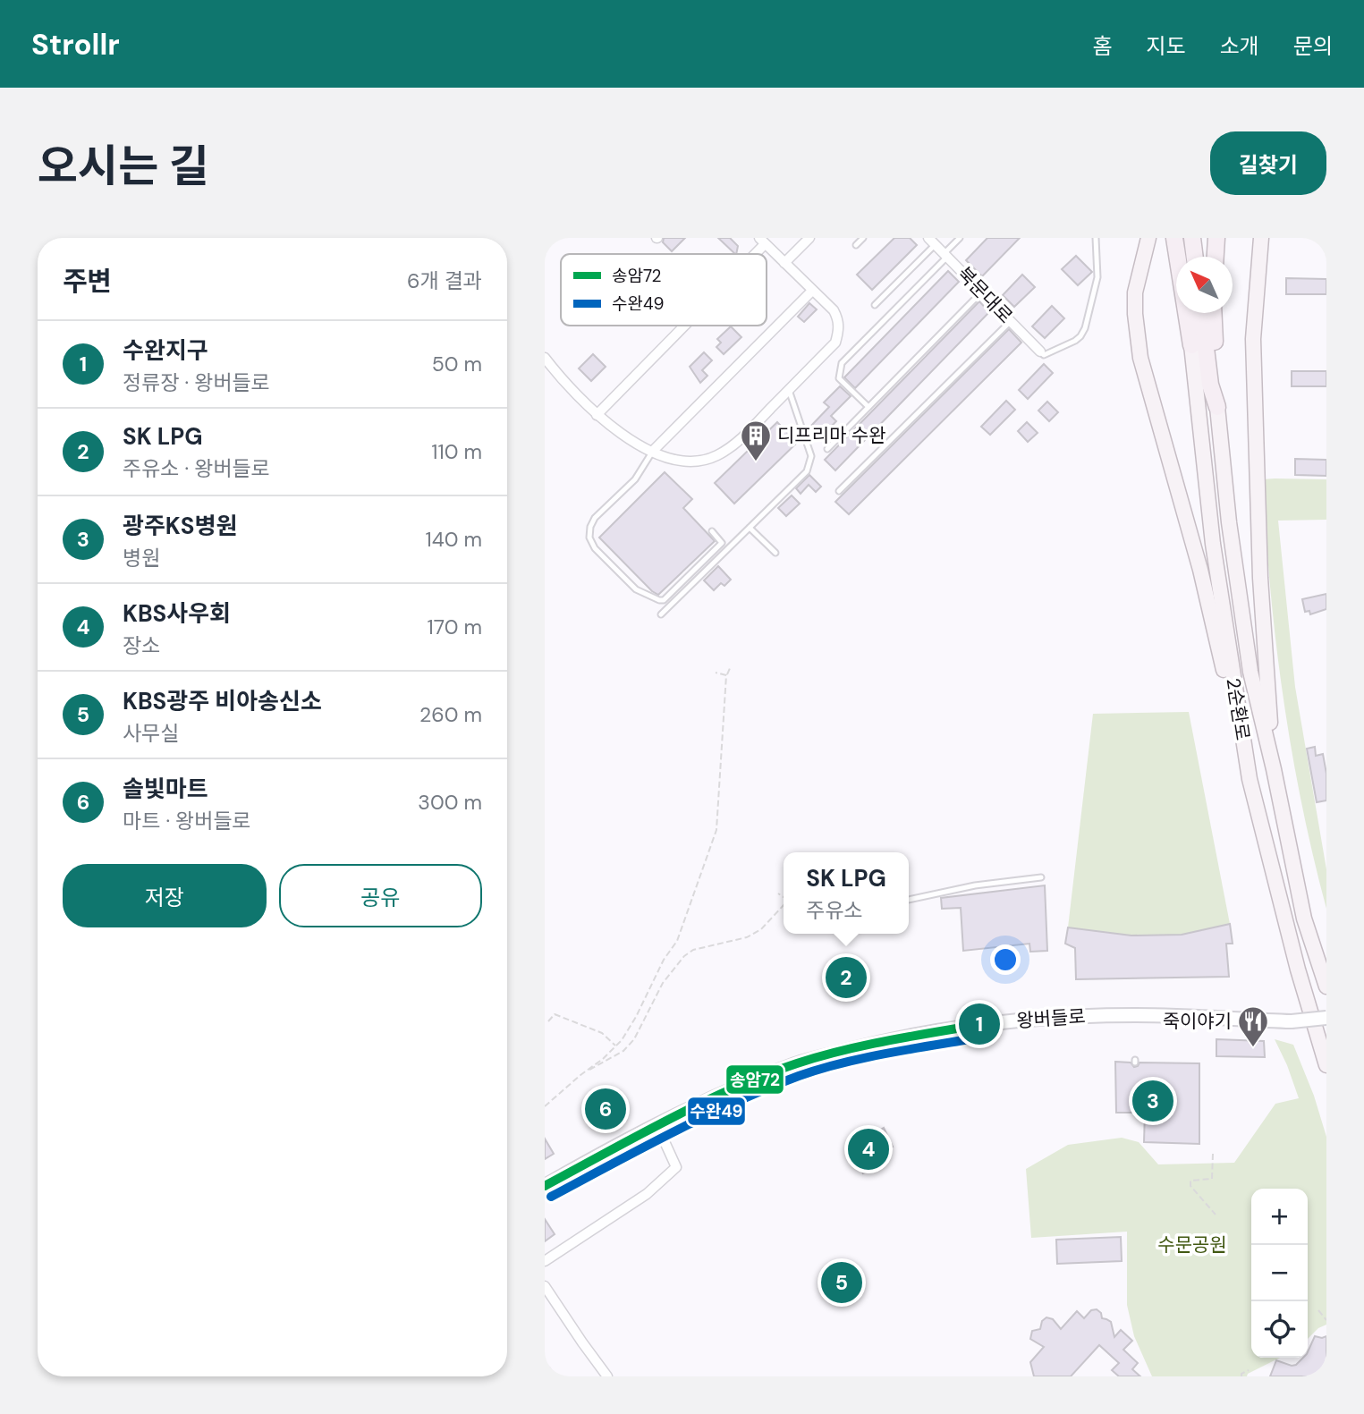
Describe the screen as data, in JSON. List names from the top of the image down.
{
  "streets": {
    "highway": ["2순환로"],
    "main road": ["왕버들로"],
    "street": ["북문대로"]
  },
  "parks": ["수문공원"],
  "places": {
    "building": ["디프리마 수완"],
    "restaurant": ["죽이야기"]
  },
  "lines": ["transit line 송암72", "transit line 수완49"],
  "legend": ["송암72", "수완49"],
  "north": "top left",
  "page": {
    "header": "Strollr",
    "nav": [
      "홈",
      "지도",
      "소개",
      "문의"
    ],
    "title": "오시는 길",
    "buttons": [
      "길찾기",
      ["저장", "공유"]
    ],
    "heading": ["주변", "6개 결과"],
    "list": [
      {
        "mark": "1",
        "name": "수완지구",
        "note": "정류장 · 왕버들로",
        "value": "50 m"
      },
      {
        "mark": "2",
        "name": "SK LPG",
        "note": "주유소 · 왕버들로",
        "value": "110 m"
      },
      {
        "mark": "3",
        "name": "광주KS병원",
        "note": "병원",
        "value": "140 m"
      },
      {
        "mark": "4",
        "name": "KBS사우회",
        "note": "장소",
        "value": "170 m"
      },
      {
        "mark": "5",
        "name": "KBS광주 비아송신소",
        "note": "사무실",
        "value": "260 m"
      },
      {
        "mark": "6",
        "name": "솔빛마트",
        "note": "마트 · 왕버들로",
        "value": "300 m"
      }
    ],
    "popup": ["SK LPG", "주유소"],
    "pins": [
      "2",
      "1",
      "3",
      "6",
      "4",
      "5"
    ],
    "map_buttons": ["+", "−"]
  }
}
